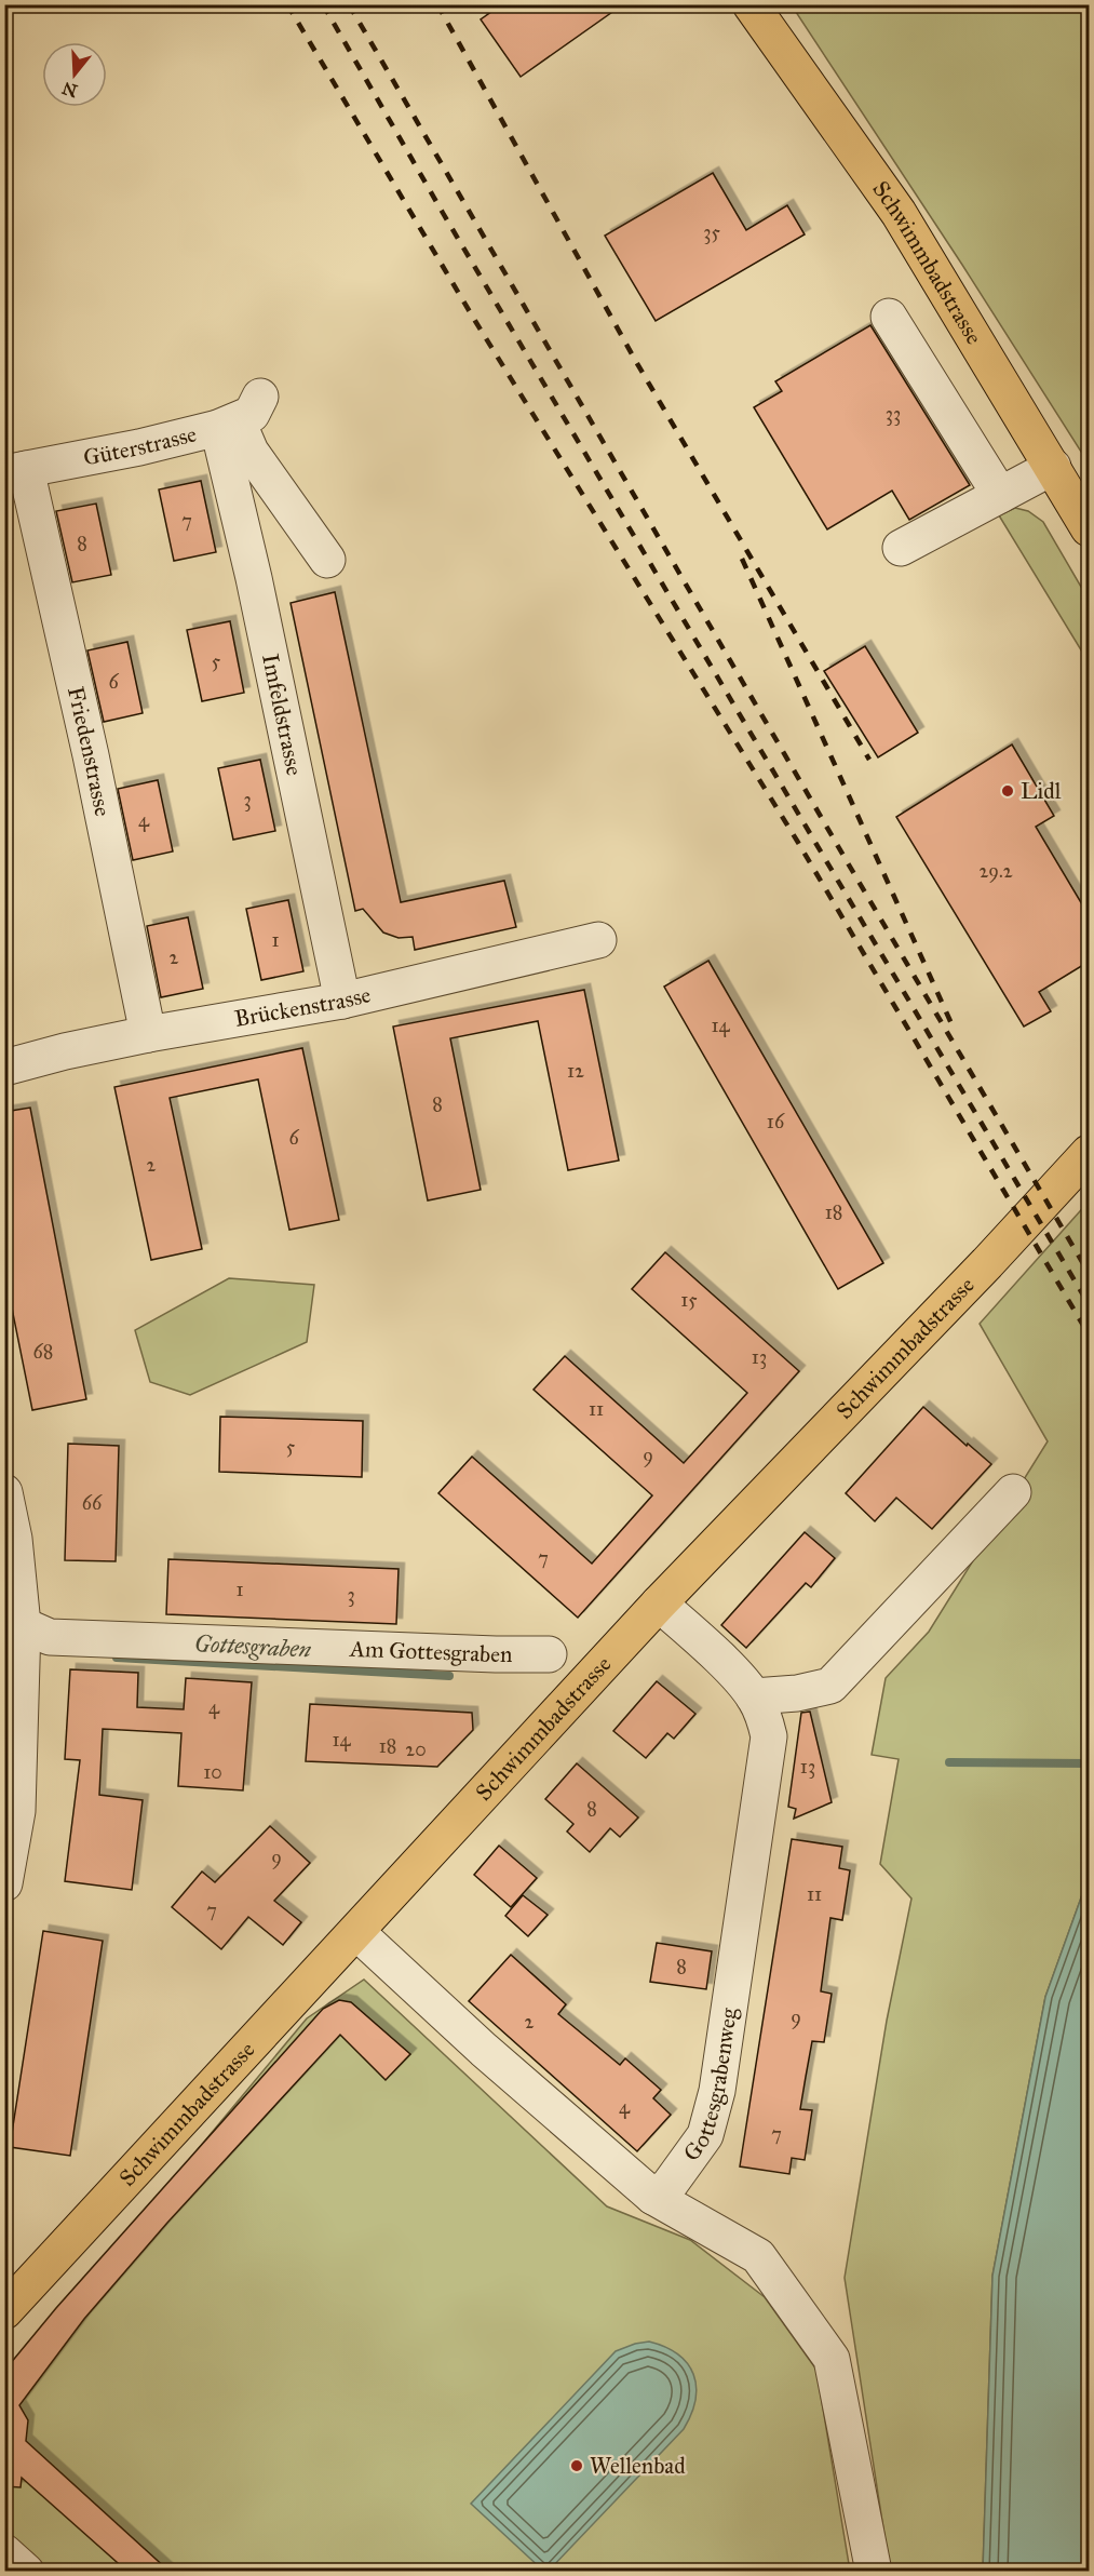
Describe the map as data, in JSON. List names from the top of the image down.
{
  "streets": {
    "main road": ["Schwimmbadstrasse"],
    "street": [
      "Güterstrasse",
      "Imfeldstrasse",
      "Friedenstrasse",
      "Brückenstrasse",
      "Am Gottesgraben",
      "Gottesgrabenweg"
    ]
  },
  "crossings": [
    ["Schwimmbadstrasse", "Gottesgrabenweg"],
    ["Güterstrasse", "Imfeldstrasse"],
    ["Güterstrasse", "Friedenstrasse"],
    ["Imfeldstrasse", "Brückenstrasse"],
    ["Friedenstrasse", "Brückenstrasse"]
  ],
  "water": ["Gottesgraben"],
  "places": ["Lidl", "Wellenbad"],
  "house_numbers": [
    "35",
    "33",
    "7",
    "8",
    "5",
    "6",
    "3",
    "4",
    "29.2",
    "1",
    "2",
    "14",
    "12",
    "8",
    "16",
    "6",
    "2",
    "18",
    "15",
    "68",
    "13",
    "11",
    "5",
    "9",
    "66",
    "7",
    "1",
    "3",
    "4",
    "14",
    "18",
    "20",
    "13",
    "10",
    "8",
    "9",
    "11",
    "7",
    "8",
    "9",
    "2",
    "4",
    "7"
  ],
  "north": "bottom"
}
